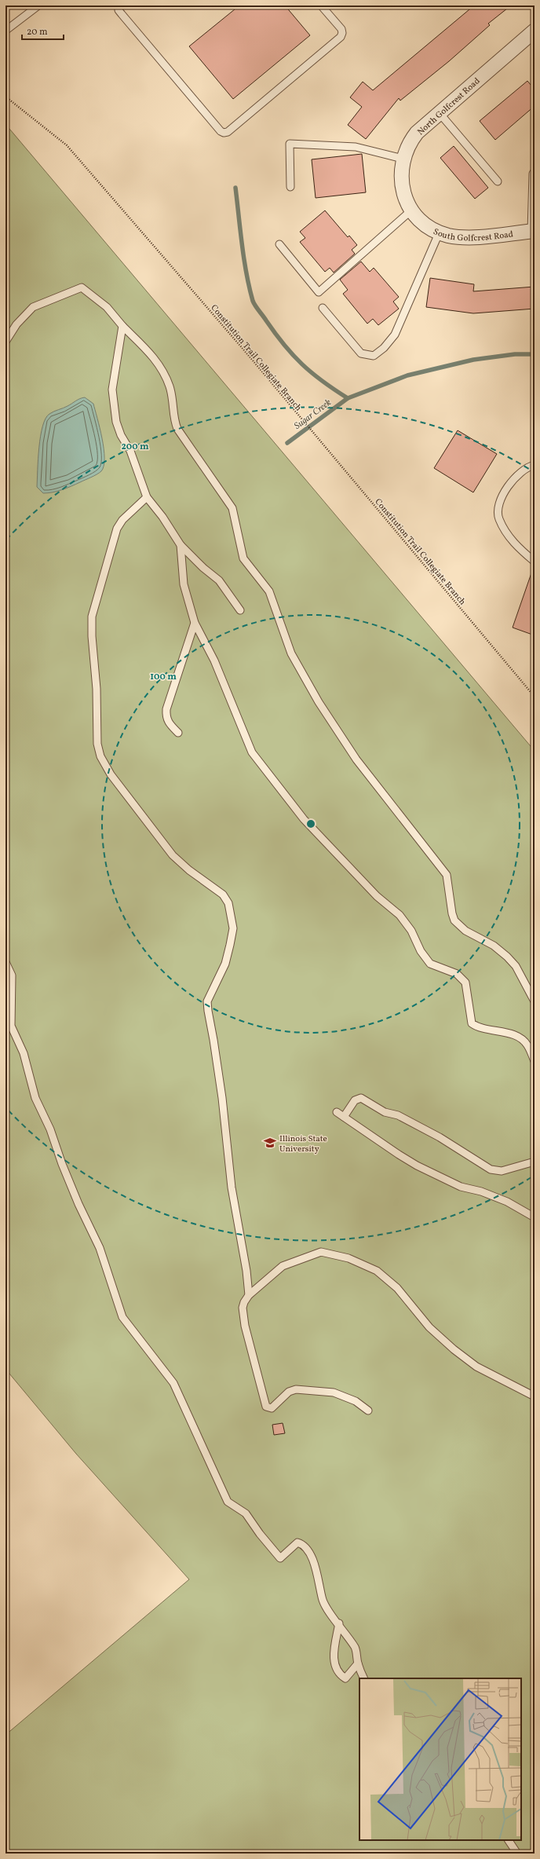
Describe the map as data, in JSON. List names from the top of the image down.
{
  "streets": {
    "street": ["North Golfcrest Road", "South Golfcrest Road"],
    "path": ["Constitution Trail Collegiate Branch"]
  },
  "crossings": [
    ["North Golfcrest Road", "South Golfcrest Road"]
  ],
  "water": ["Sugar Creek"],
  "places": {
    "school or university": ["Illinois State University"]
  },
  "scale_bar": "20 m",
  "rings": ["200 m", "100 m"]
}
